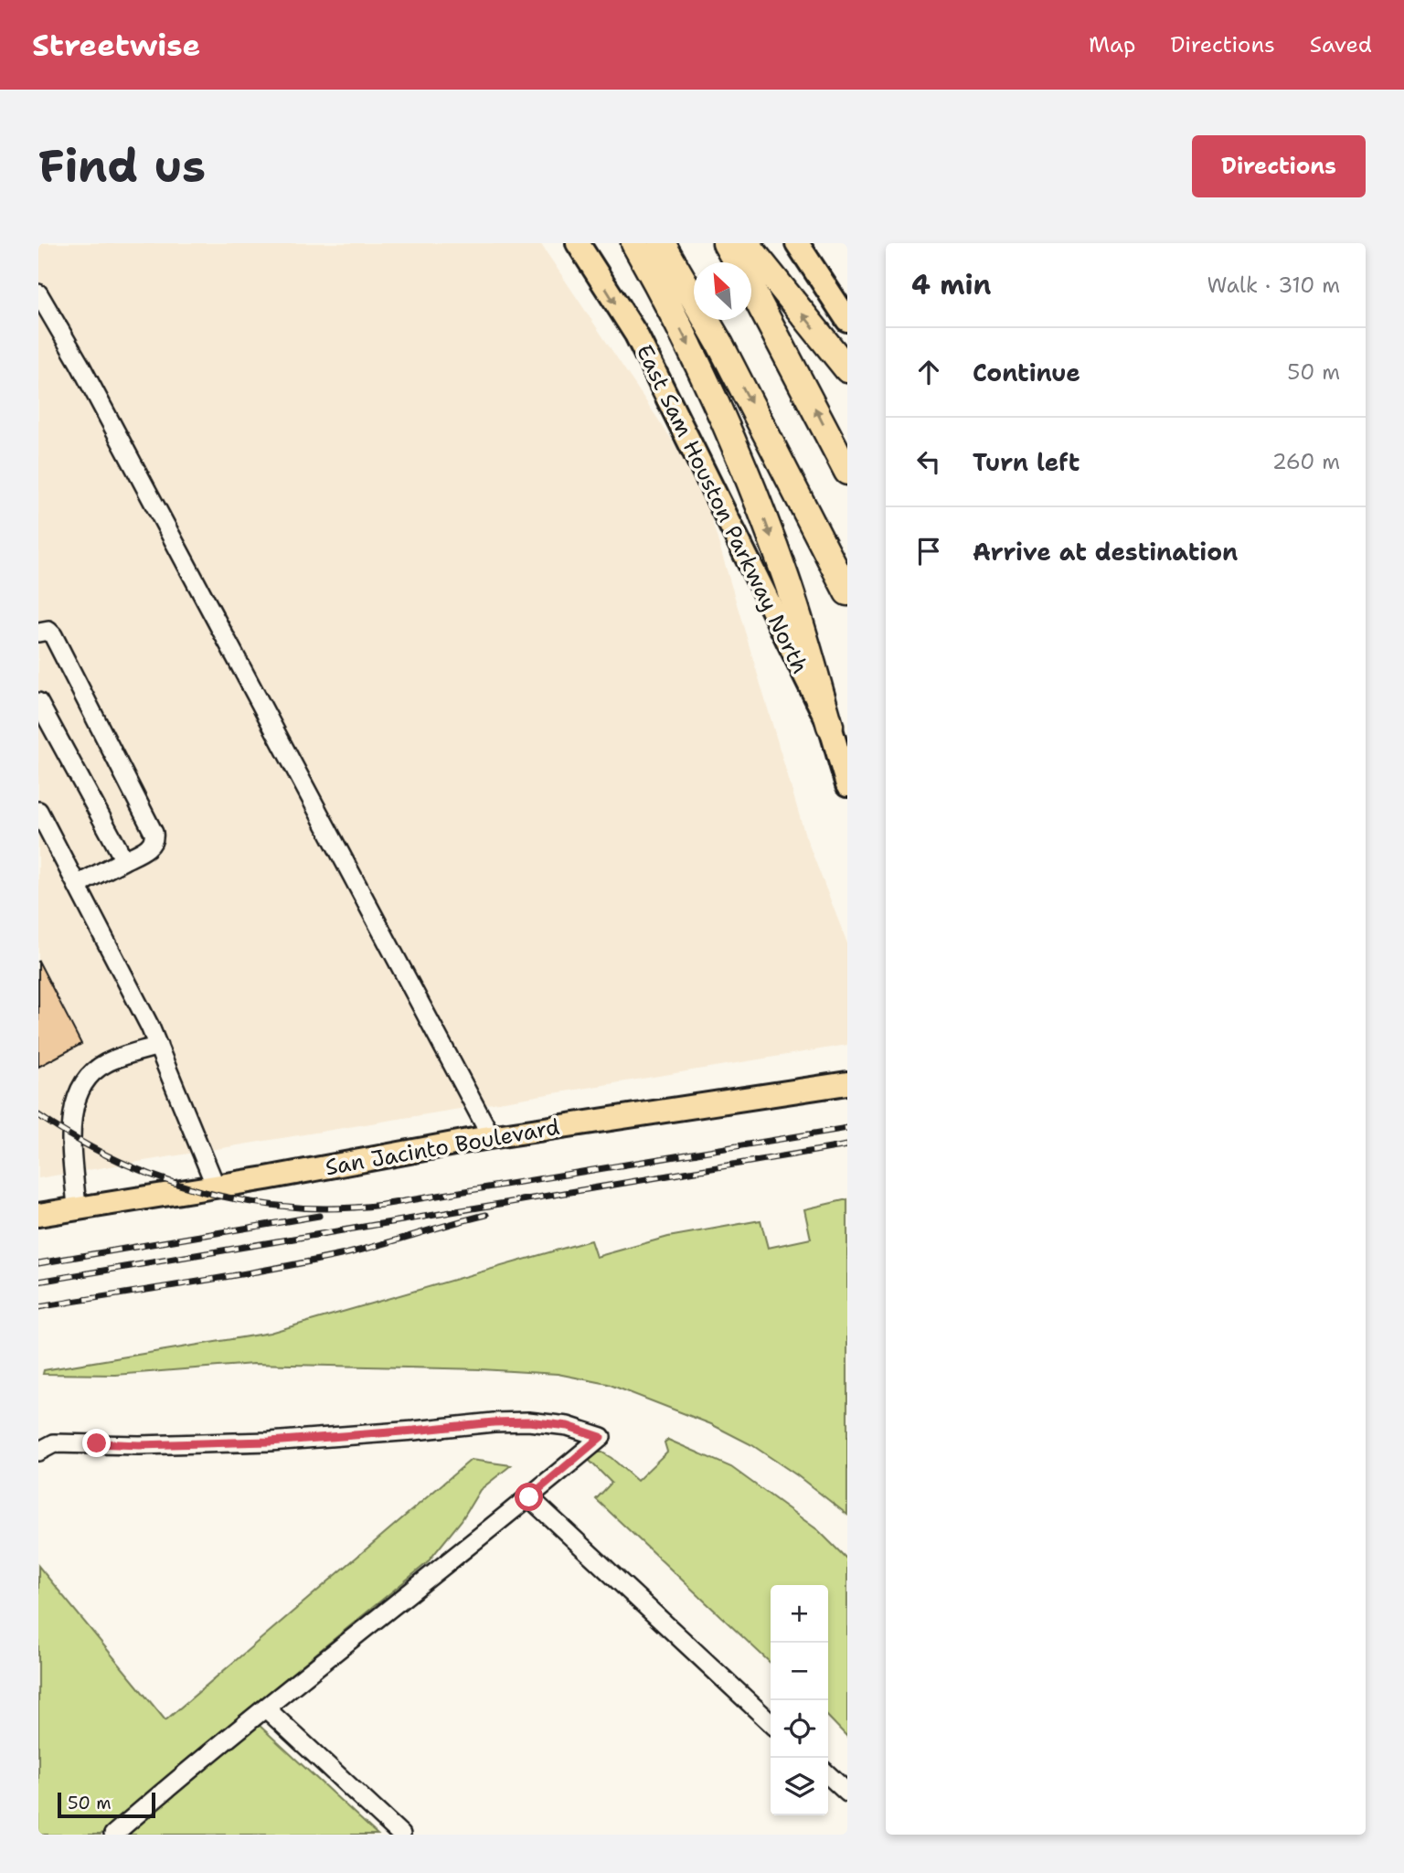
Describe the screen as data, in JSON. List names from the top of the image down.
{
  "streets": {
    "main road": ["East Sam Houston Parkway North", "San Jacinto Boulevard"]
  },
  "one_way": ["East Sam Houston Parkway North"],
  "scale_bar": "50 m",
  "north": "top left",
  "page": {
    "header": "Streetwise",
    "nav": ["Map", "Directions", "Saved"],
    "buttons": "Directions",
    "title": "Find us",
    "heading": ["4 min", "Walk · 310 m"],
    "list": [
      ["Continue", "50 m"],
      ["Turn left", "260 m"],
      "Arrive at destination"
    ],
    "map_buttons": ["+", "−"],
    "scale": "50 m"
  }
}
